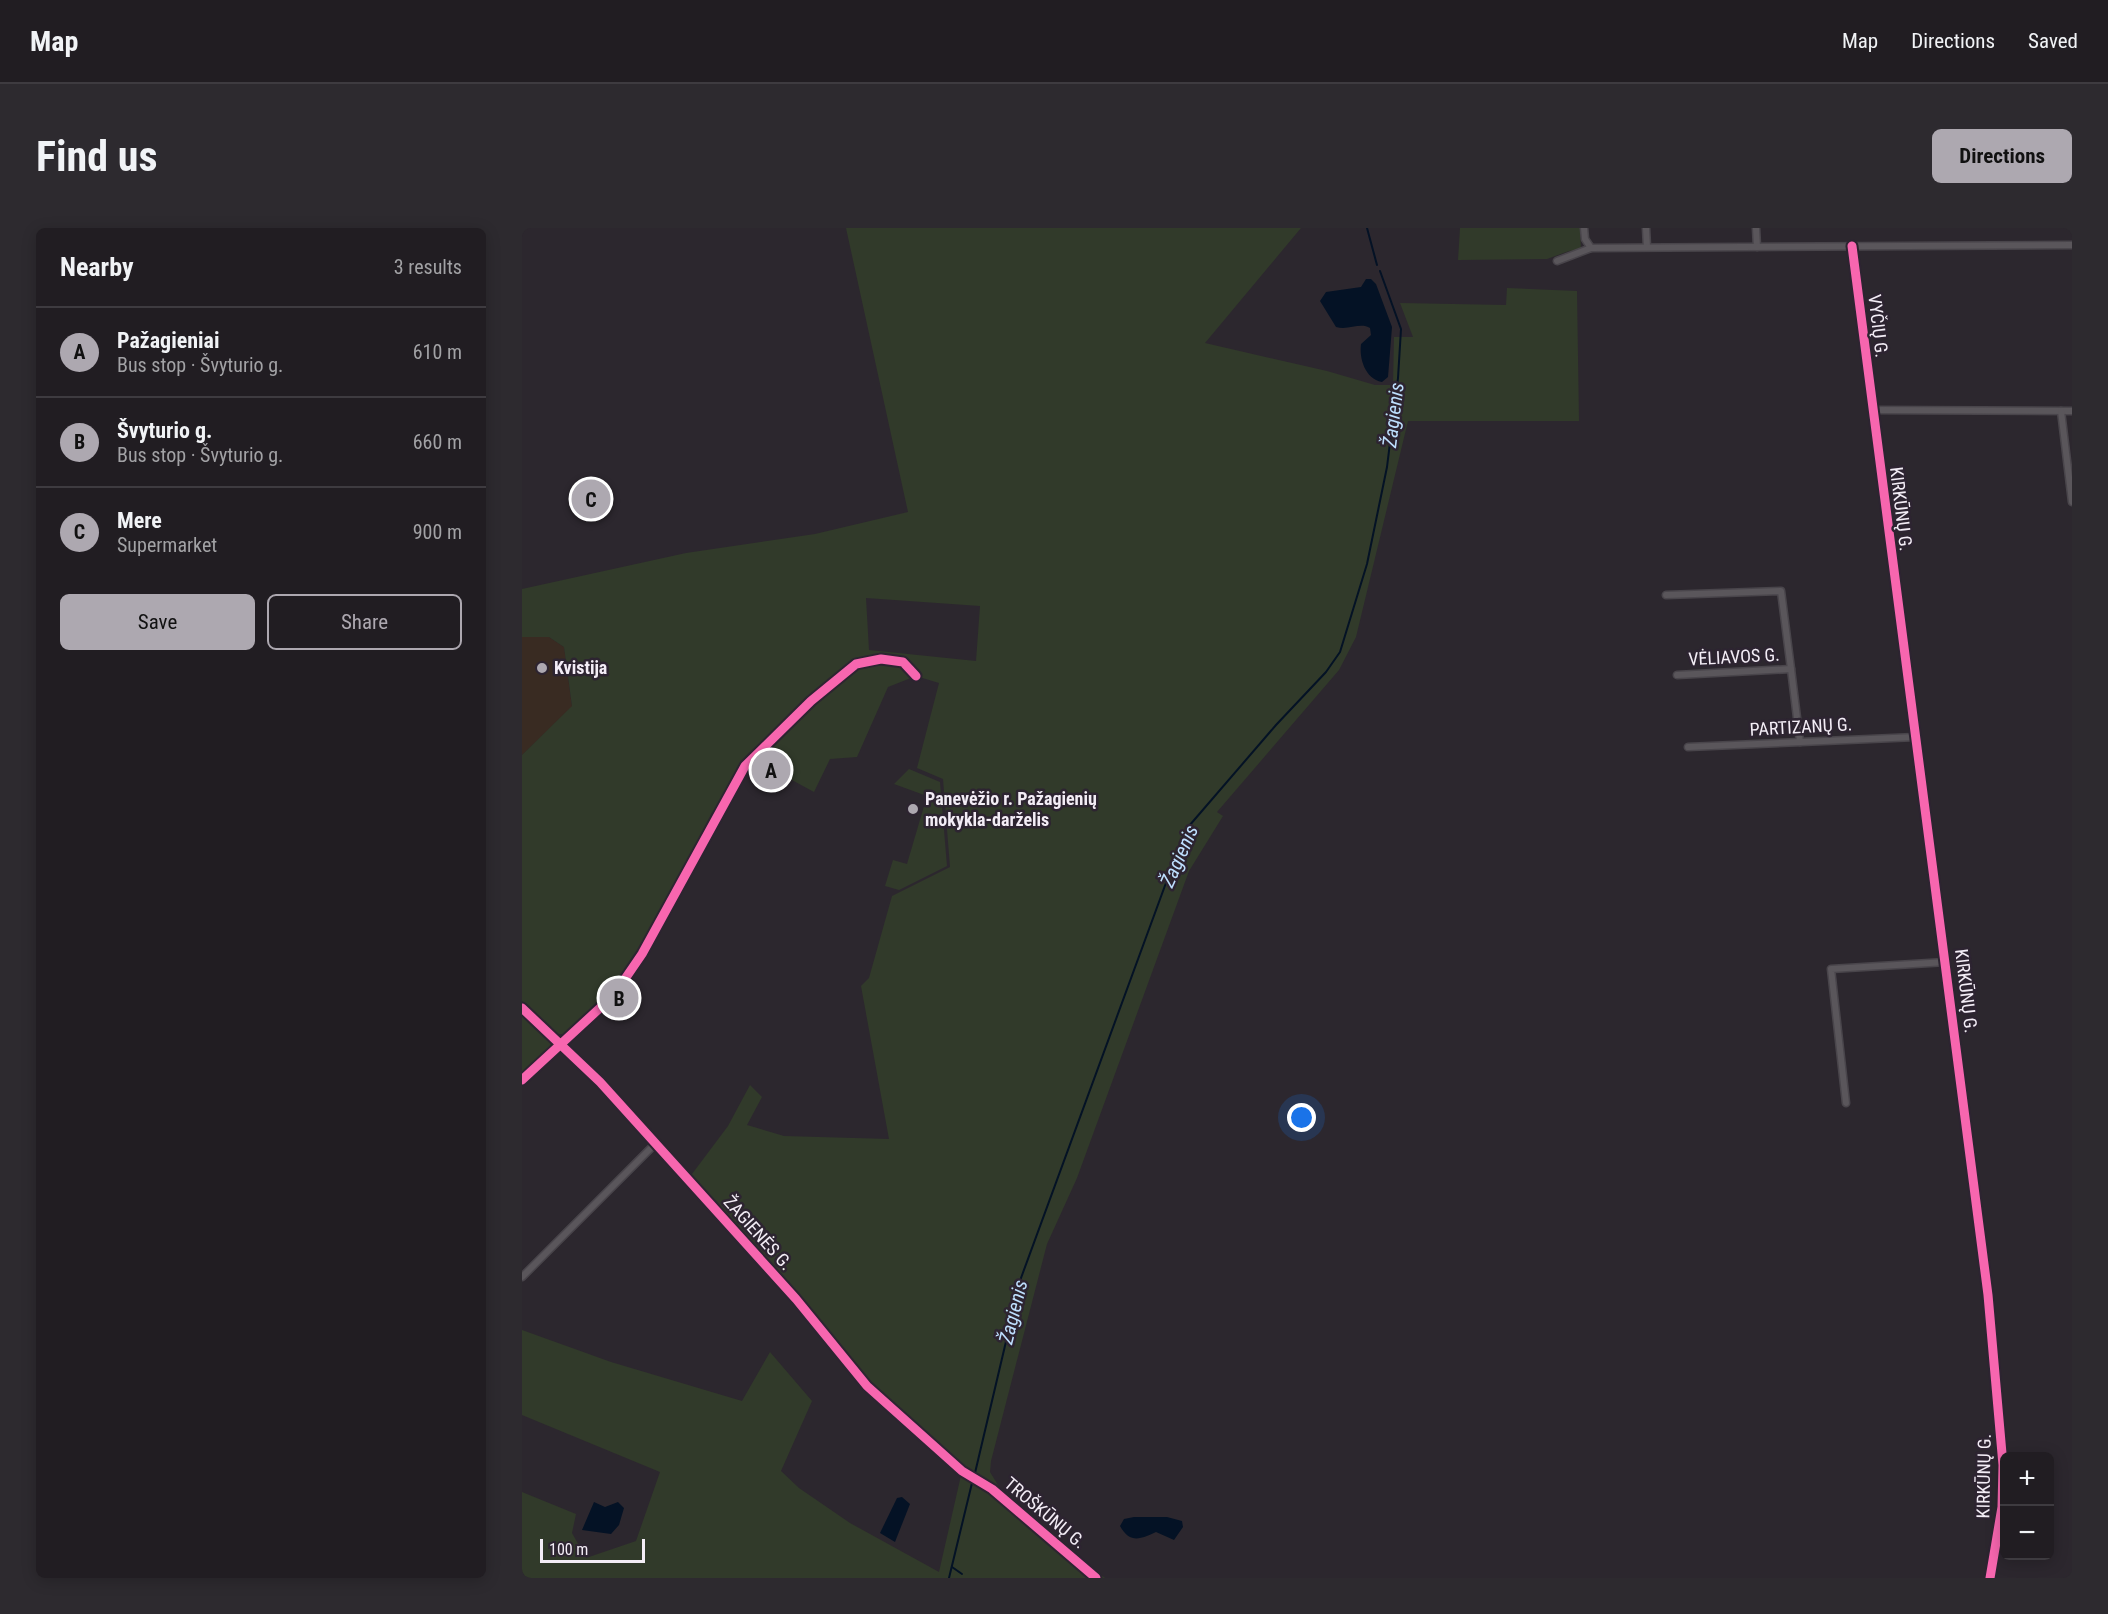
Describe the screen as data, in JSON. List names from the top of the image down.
{
  "streets": {
    "street": [
      "VYČIŲ G.",
      "KIRKŪNŲ G.",
      "VĖLIAVOS G.",
      "PARTIZANŲ G.",
      "ŽAGIENĖS G.",
      "TROŠKŪNŲ G."
    ]
  },
  "crossings": [
    ["VYČIŲ G.", "KIRKŪNŲ G."],
    ["KIRKŪNŲ G.", "PARTIZANŲ G."],
    ["VĖLIAVOS G.", "PARTIZANŲ G."],
    ["ŽAGIENĖS G.", "TROŠKŪNŲ G."]
  ],
  "water": ["Žagienis"],
  "places": ["Kvistija", "Panevėžio r. Pažagienių mokykla-darželis"],
  "scale_bar": "100 m",
  "page": {
    "header": "Map",
    "nav": ["Map", "Directions", "Saved"],
    "buttons": [
      "Directions",
      ["Save", "Share"]
    ],
    "title": "Find us",
    "heading": ["Nearby", "3 results"],
    "list": [
      {
        "mark": "A",
        "name": "Pažagieniai",
        "note": "Bus stop · Švyturio g.",
        "value": "610 m"
      },
      {
        "mark": "B",
        "name": "Švyturio g.",
        "note": "Bus stop · Švyturio g.",
        "value": "660 m"
      },
      {
        "mark": "C",
        "name": "Mere",
        "note": "Supermarket",
        "value": "900 m"
      }
    ],
    "pins": ["C", "A", "B"],
    "map_buttons": ["+", "−"],
    "scale": "100 m"
  }
}
